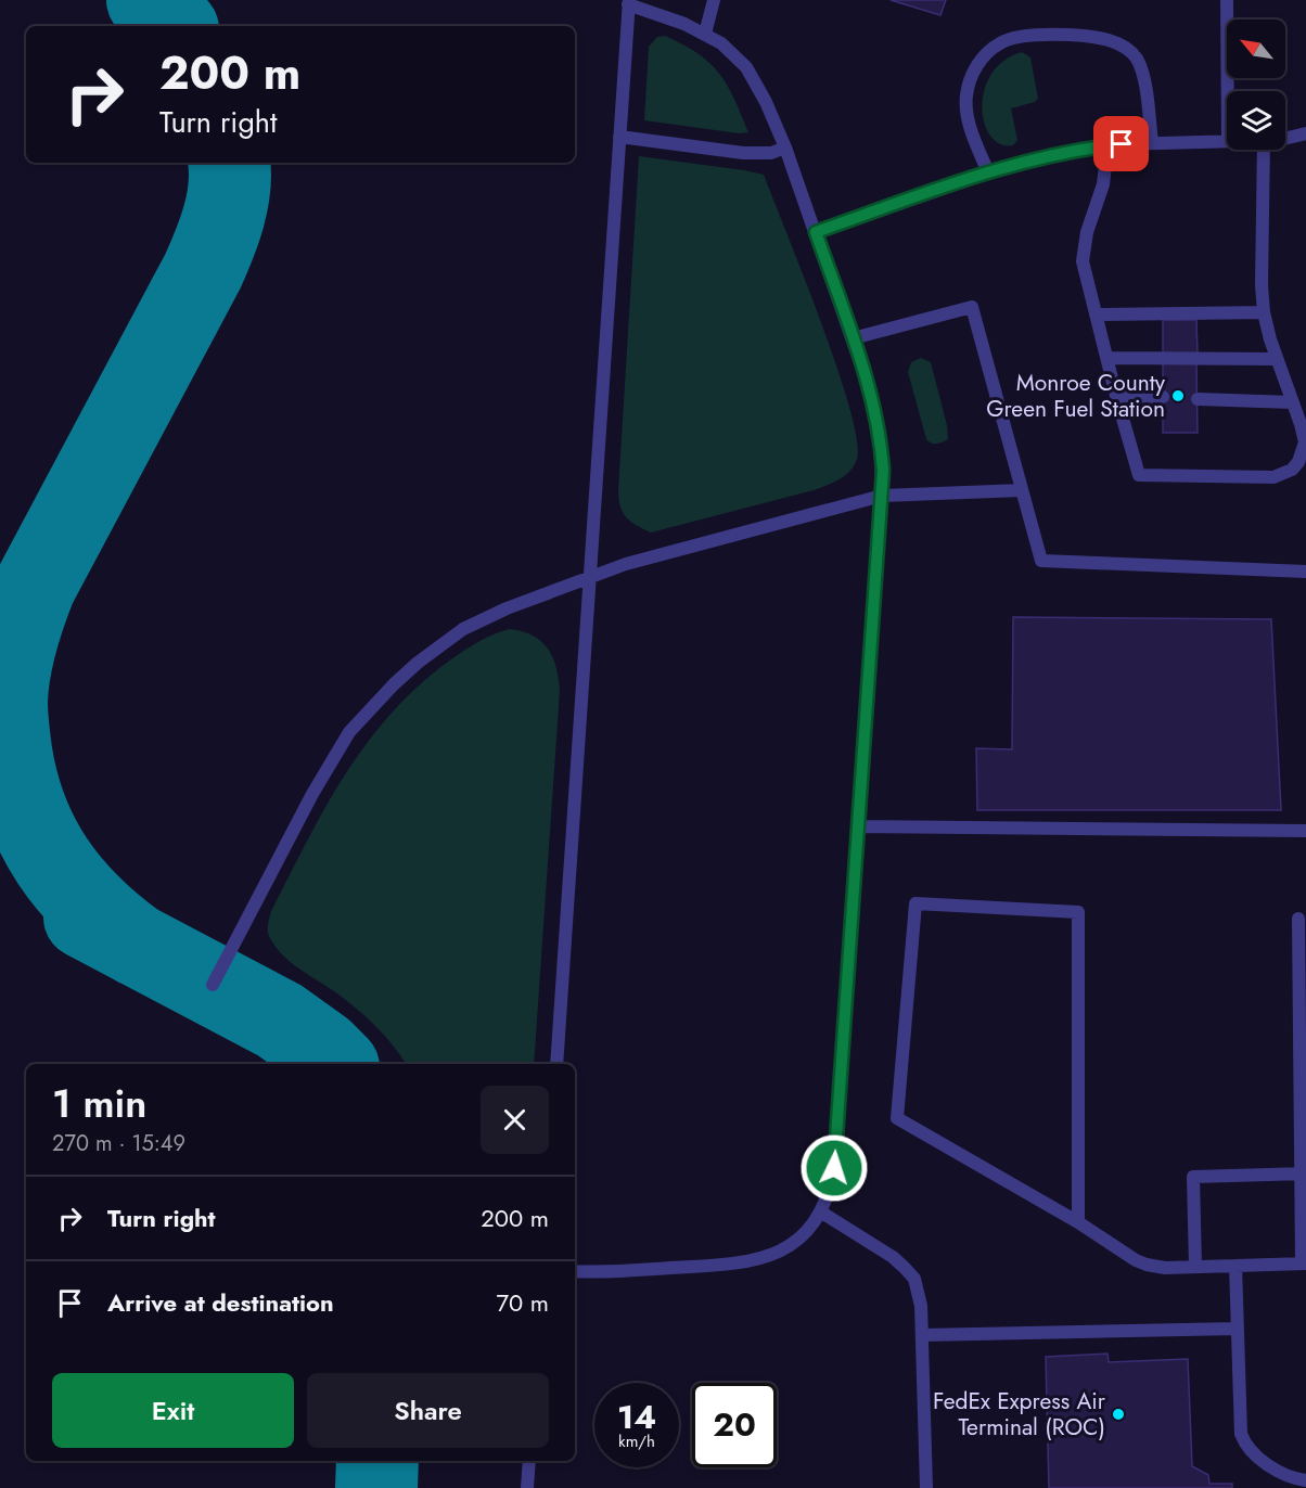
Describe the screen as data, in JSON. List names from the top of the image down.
{
  "places": ["Monroe County Green Fuel Station", "FedEx Express Air Terminal (ROC)"],
  "north": "top left",
  "page": {
    "turn": ["200 m", "Turn right"],
    "heading": ["1 min", "270 m · 15:49"],
    "list": [
      {
        "name": "Turn right",
        "value": "200 m"
      },
      {
        "name": "Arrive at destination",
        "value": "70 m"
      }
    ],
    "buttons": ["Exit", "Share"],
    "speed": "14 km/h",
    "limit": "20"
  }
}
